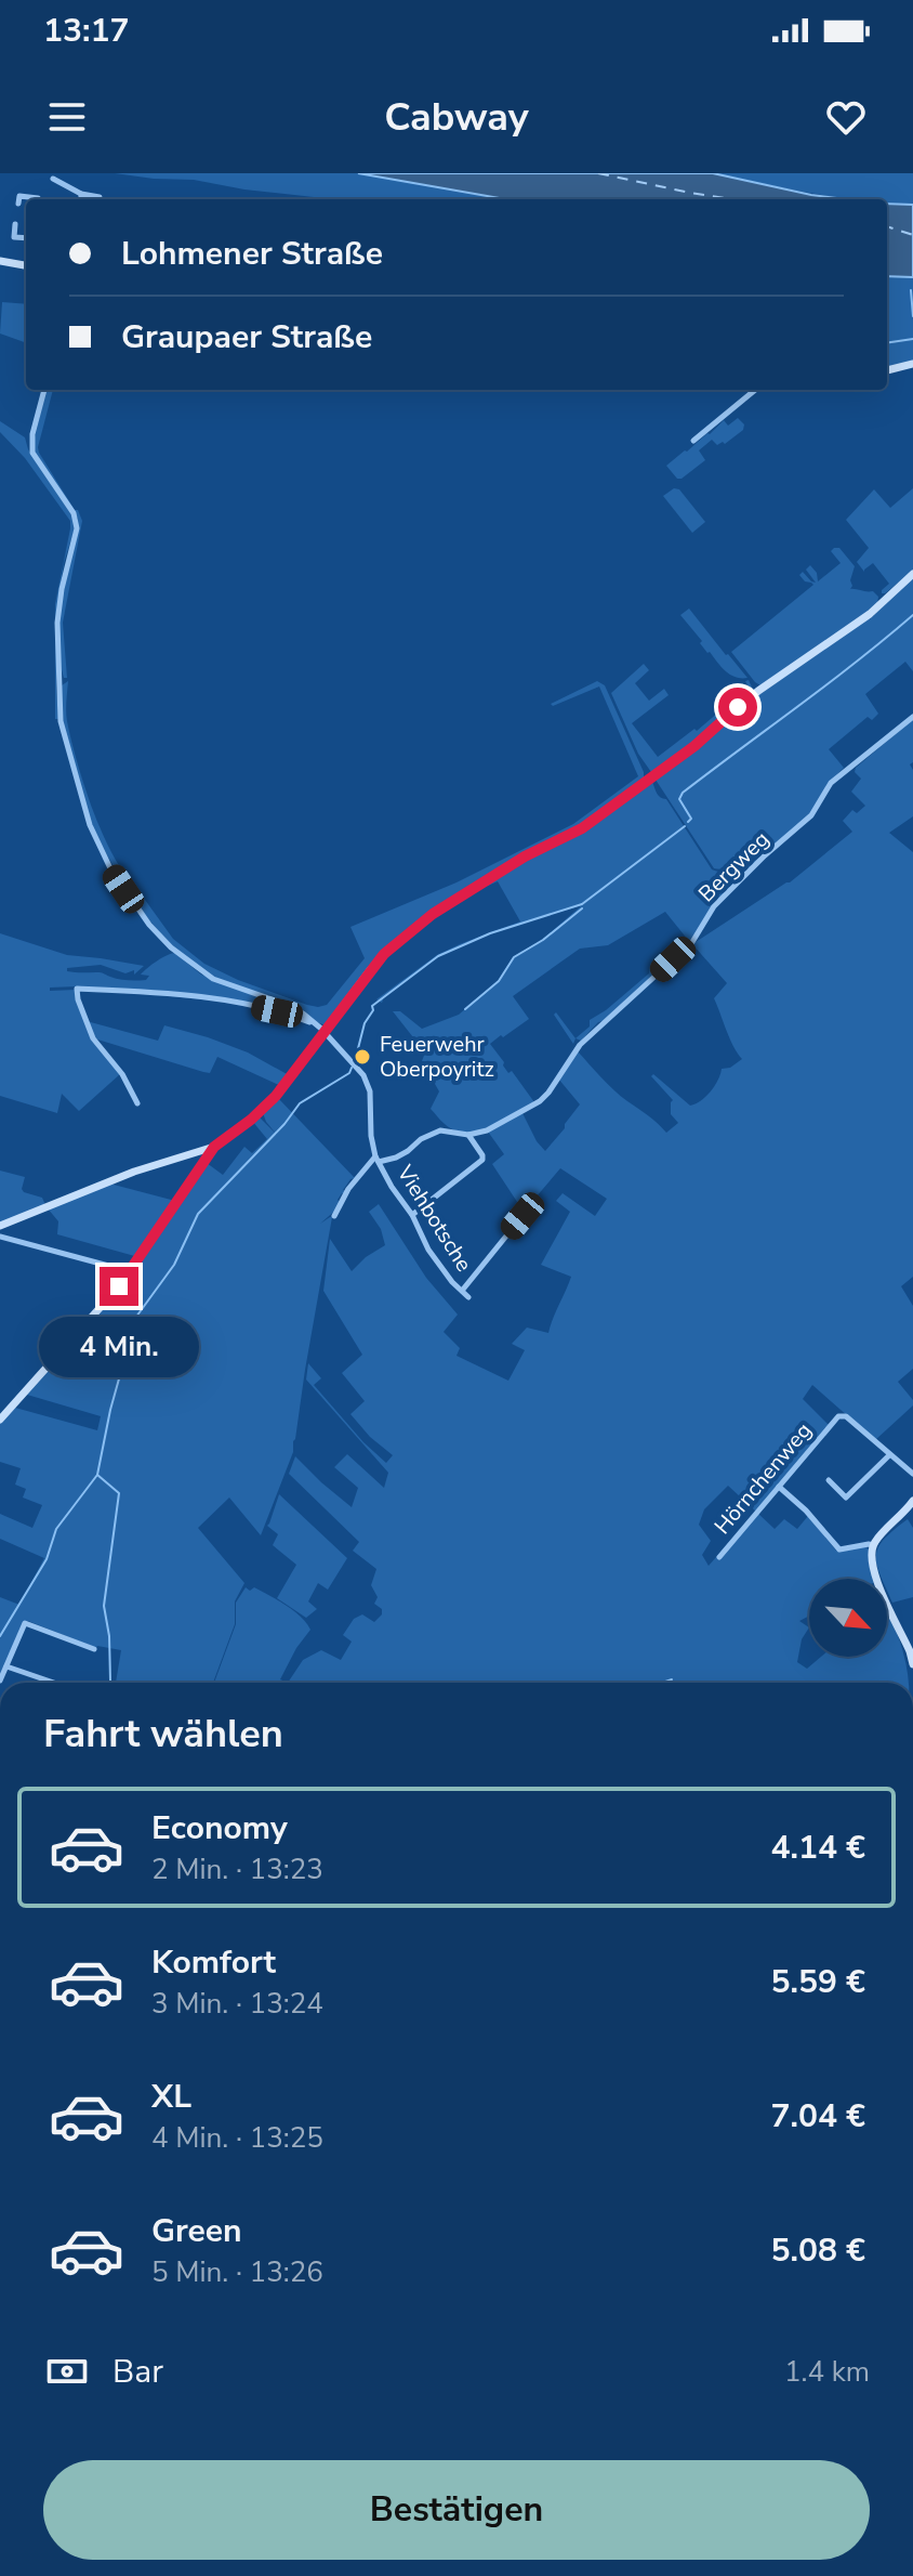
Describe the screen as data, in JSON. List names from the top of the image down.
{
  "streets": {
    "street": ["Bergweg", "Viehbotsche", "Hörnchenweg"]
  },
  "places": ["Feuerwehr Oberpoyritz"],
  "north": "bottom right",
  "page": {
    "status": "13:17",
    "header": "Cabway",
    "banner": ["Lohmener Straße", "Graupaer Straße"],
    "bubble": "4 Min.",
    "heading": "Fahrt wählen",
    "list": [
      {
        "name": "Economy",
        "note": "2 Min. · 13:23",
        "value": "4.14 €"
      },
      {
        "name": "Komfort",
        "note": "3 Min. · 13:24",
        "value": "5.59 €"
      },
      {
        "name": "XL",
        "note": "4 Min. · 13:25",
        "value": "7.04 €"
      },
      {
        "name": "Green",
        "note": "5 Min. · 13:26",
        "value": "5.08 €"
      }
    ],
    "pay": ["Bar", "1.4 km"],
    "buttons": "Bestätigen"
  }
}
